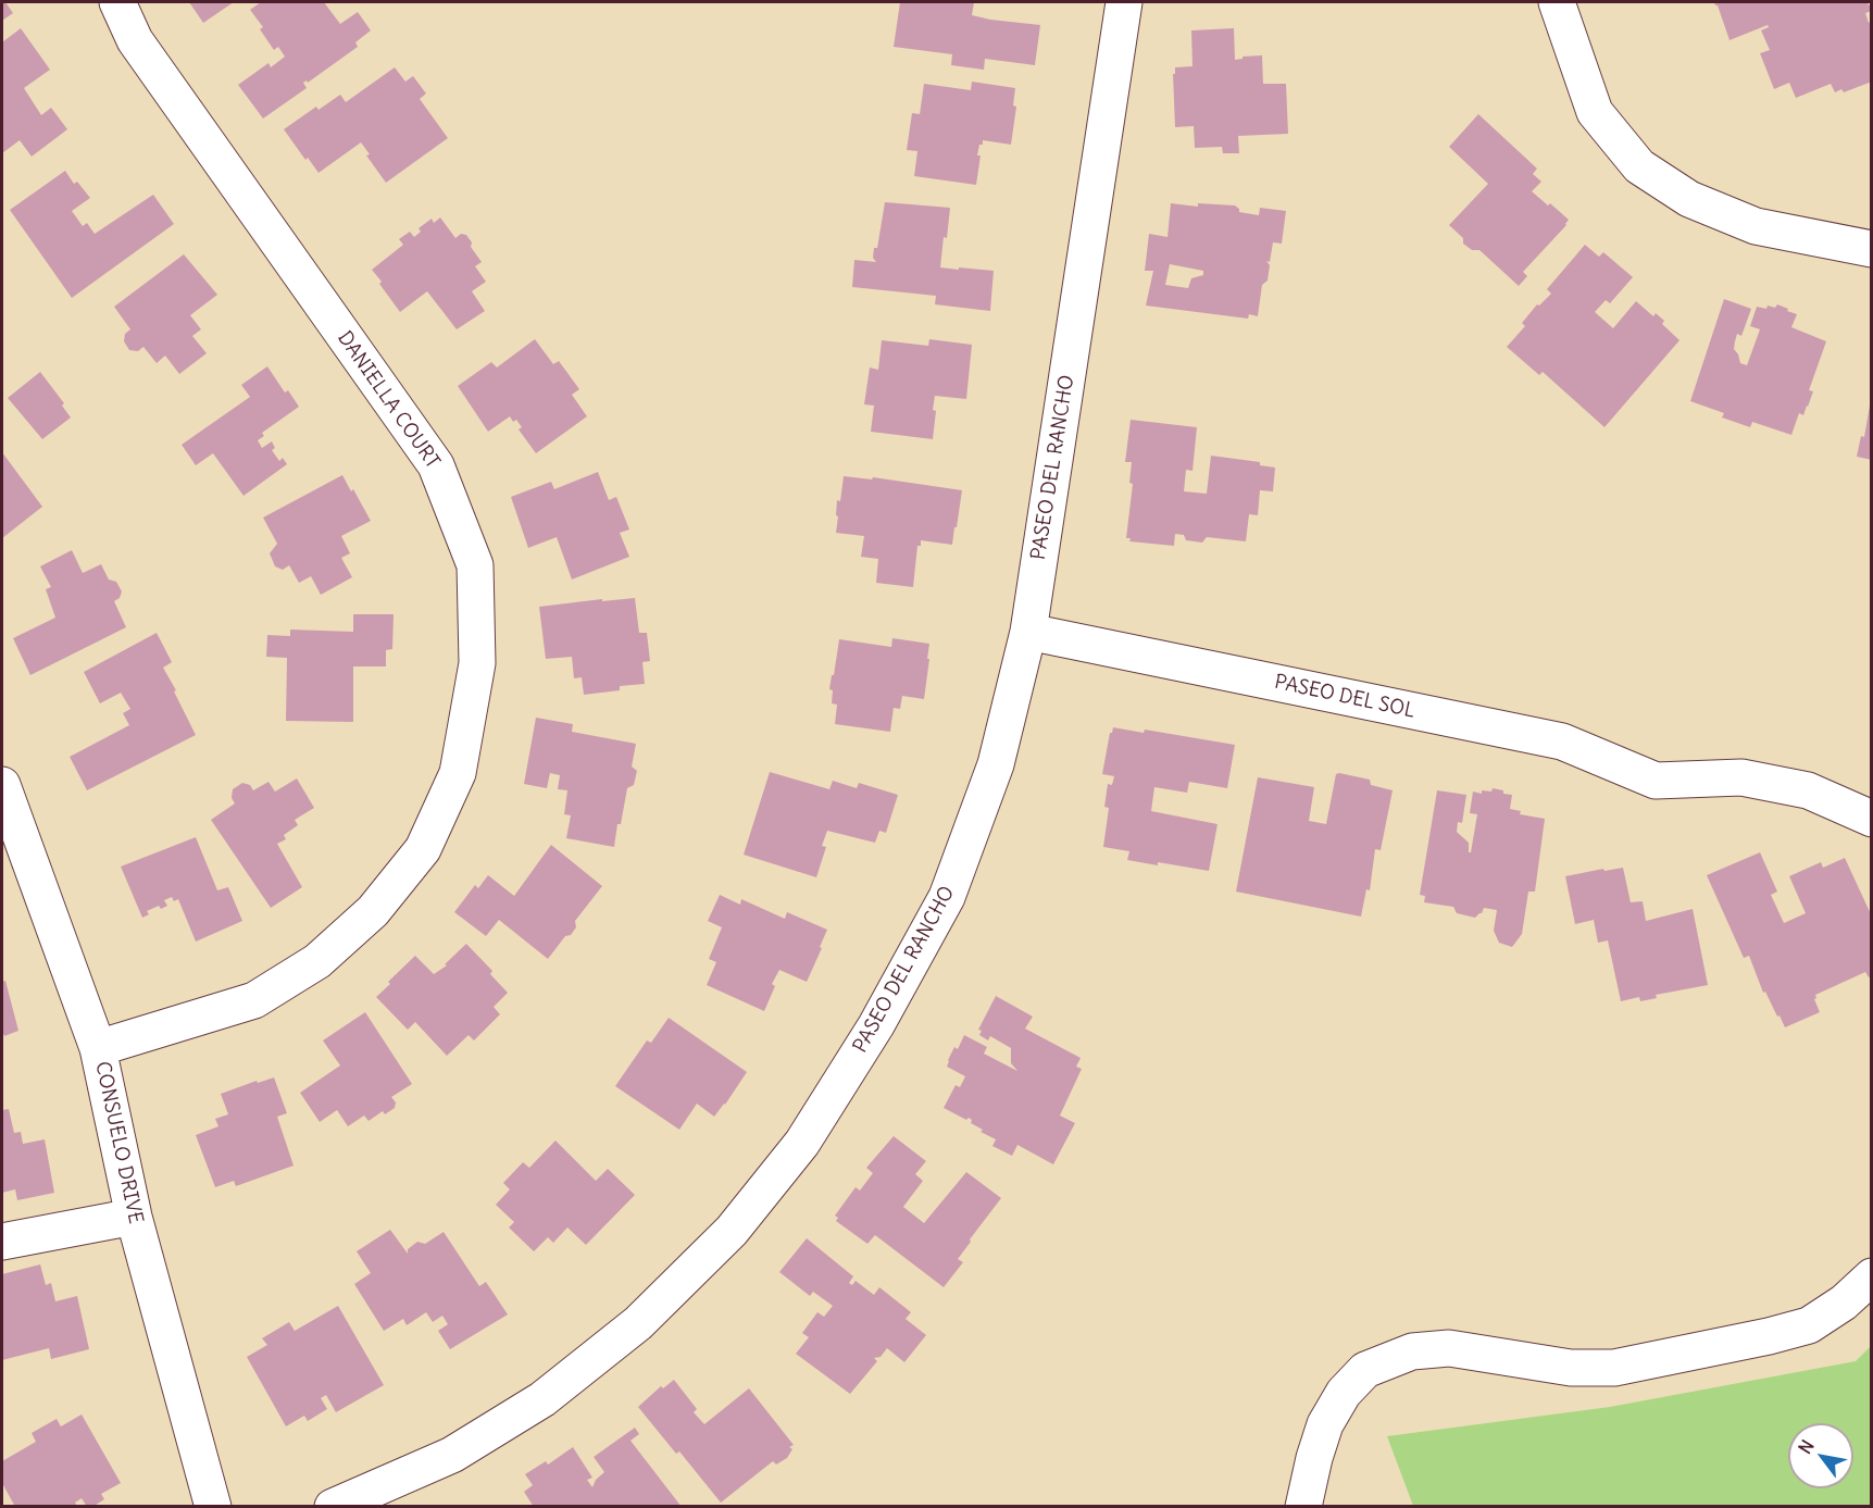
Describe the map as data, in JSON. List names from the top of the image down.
{
  "streets": {
    "street": [
      "DANIELLA COURT",
      "PASEO DEL RANCHO",
      "PASEO DEL SOL",
      "CONSUELO DRIVE"
    ]
  },
  "crossings": [
    ["DANIELLA COURT", "CONSUELO DRIVE"],
    ["PASEO DEL RANCHO", "PASEO DEL SOL"]
  ],
  "north": "top left"
}
